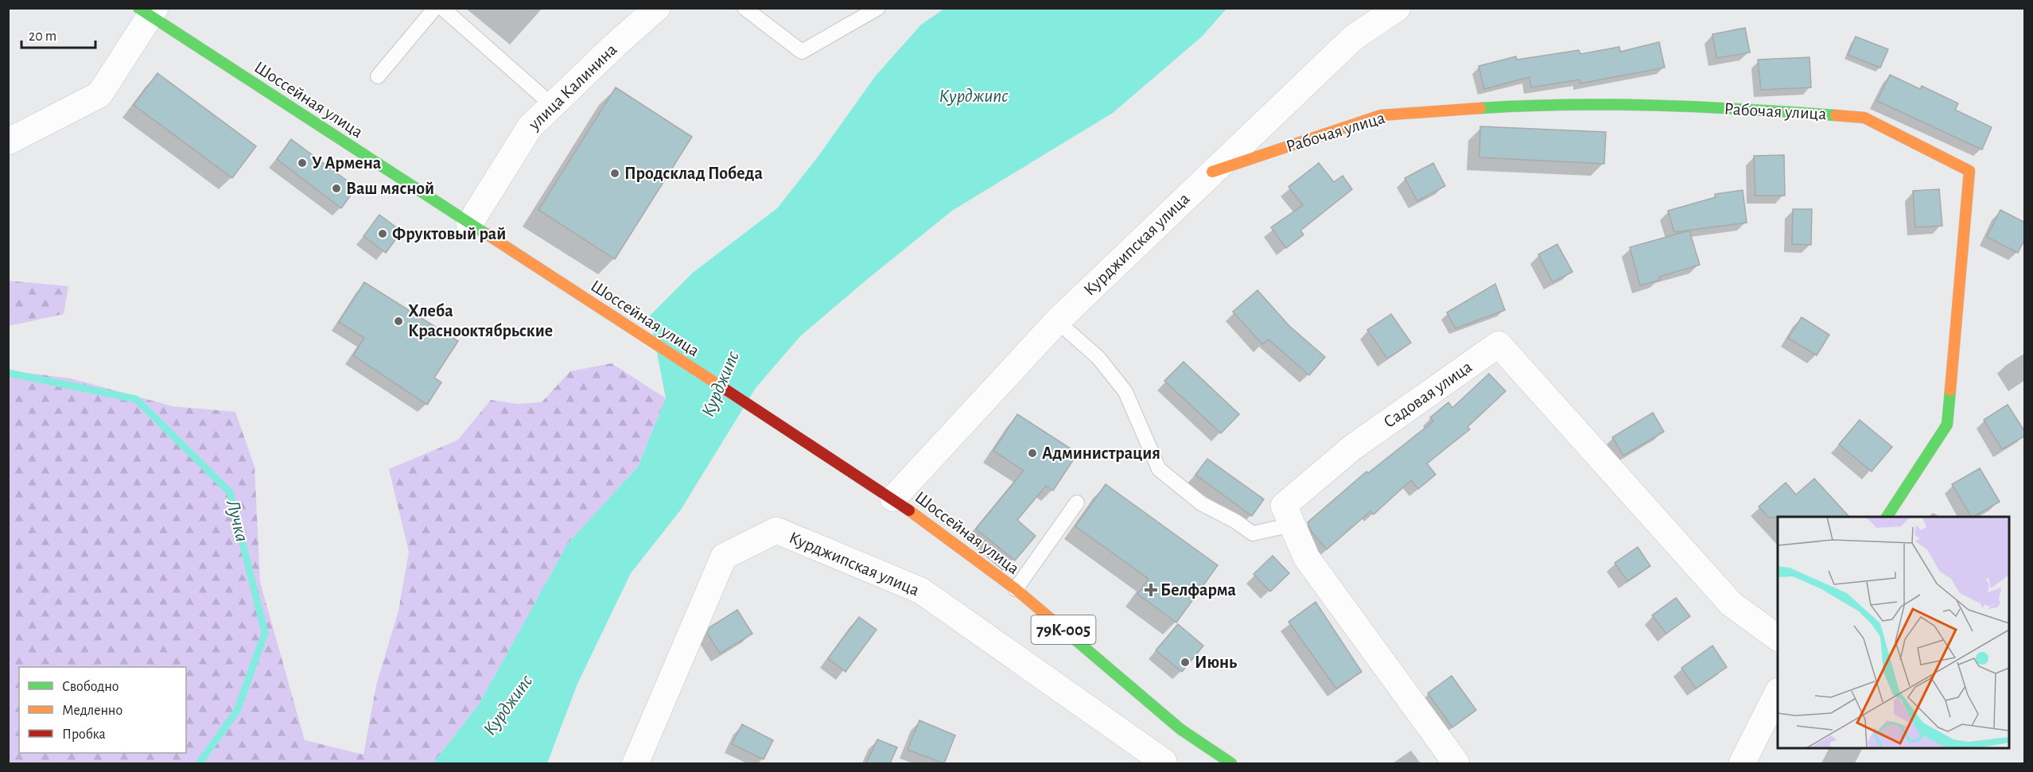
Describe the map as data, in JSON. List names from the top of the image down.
{
  "streets": {
    "main road": ["Шоссейная улица", "Рабочая улица", "79К-005"],
    "street": ["улица Калинина", "Курджипская улица", "Садовая улица"]
  },
  "crossings": [
    ["улица Калинина", "Шоссейная улица"],
    ["Шоссейная улица", "Курджипская улица"],
    ["Рабочая улица", "Курджипская улица"]
  ],
  "water": ["Курджипс", "Лучка"],
  "places": {
    "other": [
      "У Армена",
      "Продсклад Победа",
      "Ваш мясной",
      "Фруктовый рай",
      "Хлеба Краснооктябрьские",
      "Администрация",
      "Июнь"
    ],
    "health": ["Белфарма"]
  },
  "legend": ["Свободно", "Медленно", "Пробка"],
  "scale_bar": "20 m"
}
